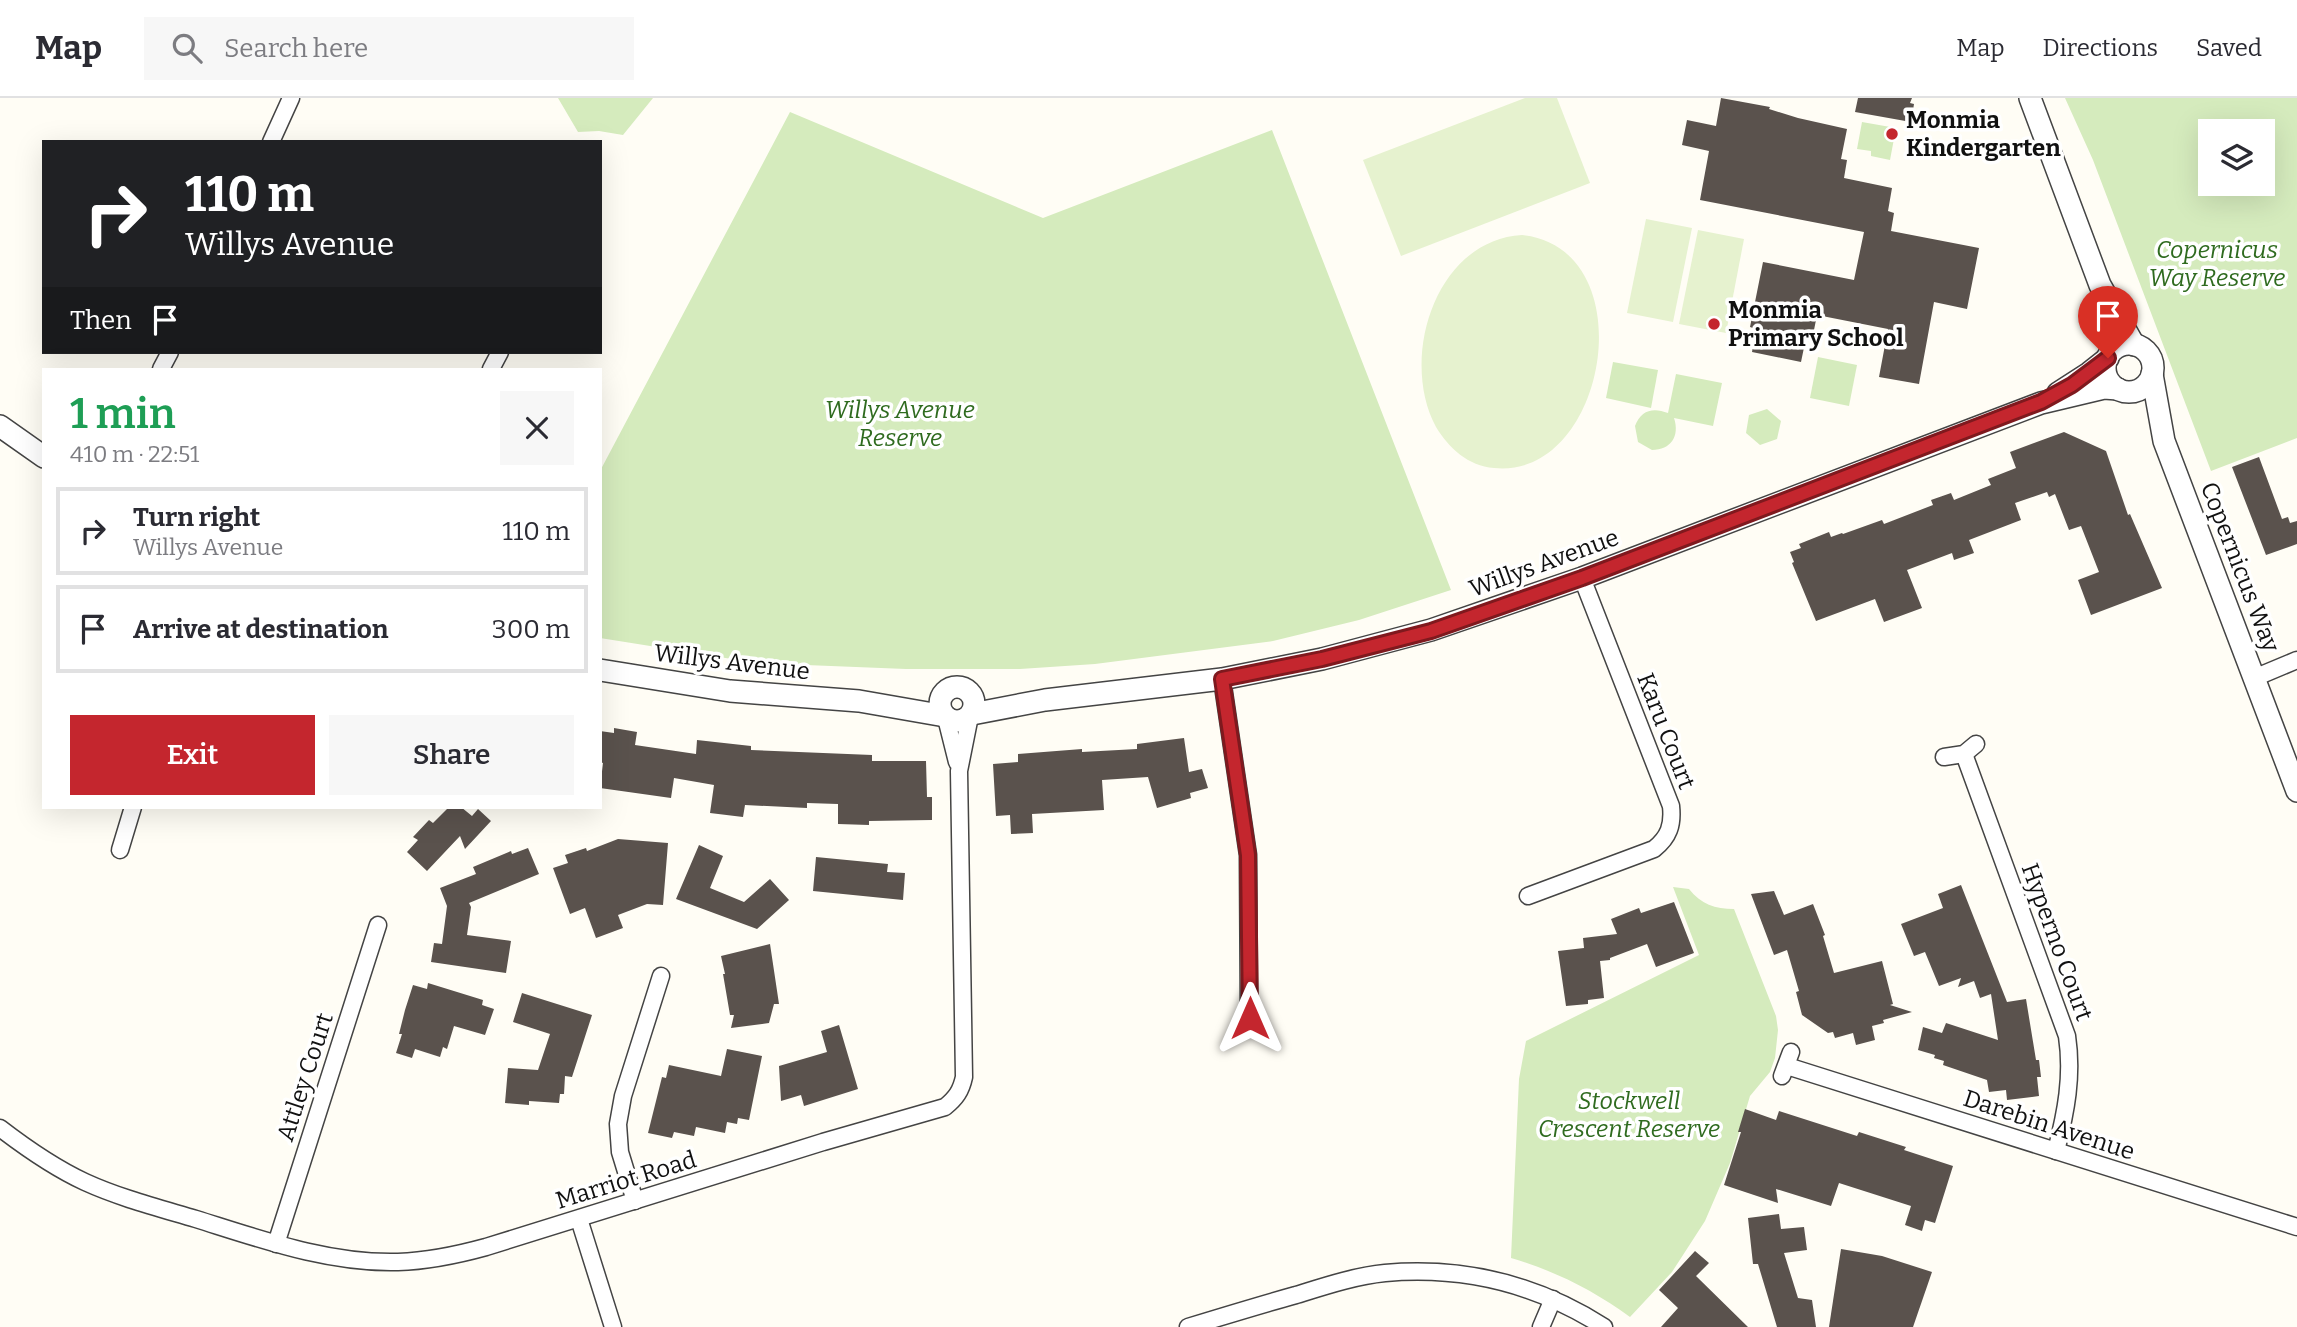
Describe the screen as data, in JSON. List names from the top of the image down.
{
  "streets": {
    "street": [
      "Willys Avenue",
      "Copernicus Way",
      "Karu Court",
      "Hyperno Court",
      "Attley Court",
      "Darebin Avenue",
      "Marriot Road"
    ]
  },
  "crossings": [
    ["Willys Avenue", "Copernicus Way"],
    ["Willys Avenue", "Karu Court"],
    ["Willys Avenue", "Marriot Road"],
    ["Hyperno Court", "Darebin Avenue"],
    ["Attley Court", "Marriot Road"]
  ],
  "parks": ["Copernicus Way Reserve", "Willys Avenue Reserve", "Stockwell Crescent Reserve"],
  "places": ["Monmia Kindergarten", "Monmia Primary School"],
  "page": {
    "header": "Map",
    "search": "Search here",
    "nav": ["Map", "Directions", "Saved"],
    "turn": ["110 m", "Willys Avenue"],
    "then": "Then",
    "heading": ["1 min", "410 m · 22:51"],
    "list": [
      {
        "name": "Turn right",
        "note": "Willys Avenue",
        "value": "110 m"
      },
      {
        "name": "Arrive at destination",
        "value": "300 m"
      }
    ],
    "buttons": ["Exit", "Share"]
  }
}
